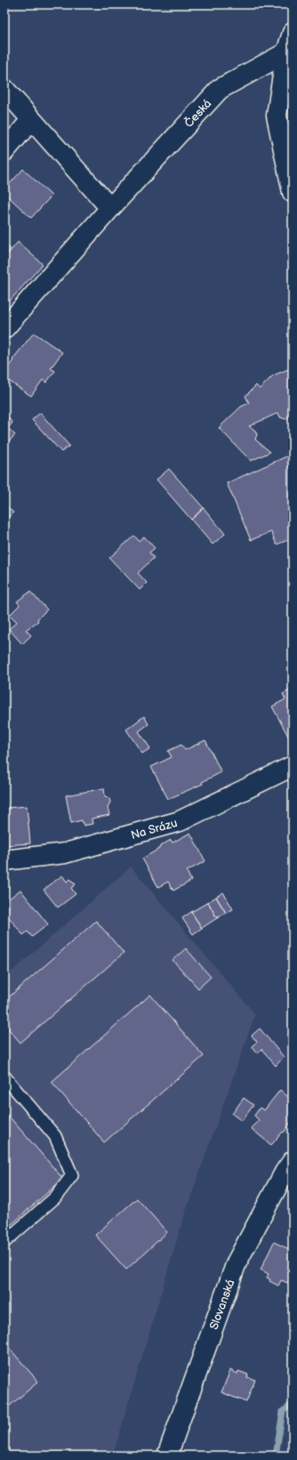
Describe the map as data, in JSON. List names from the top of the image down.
{
  "streets": {
    "street": ["Česká", "Na Srázu", "Slovanská"]
  }
}
